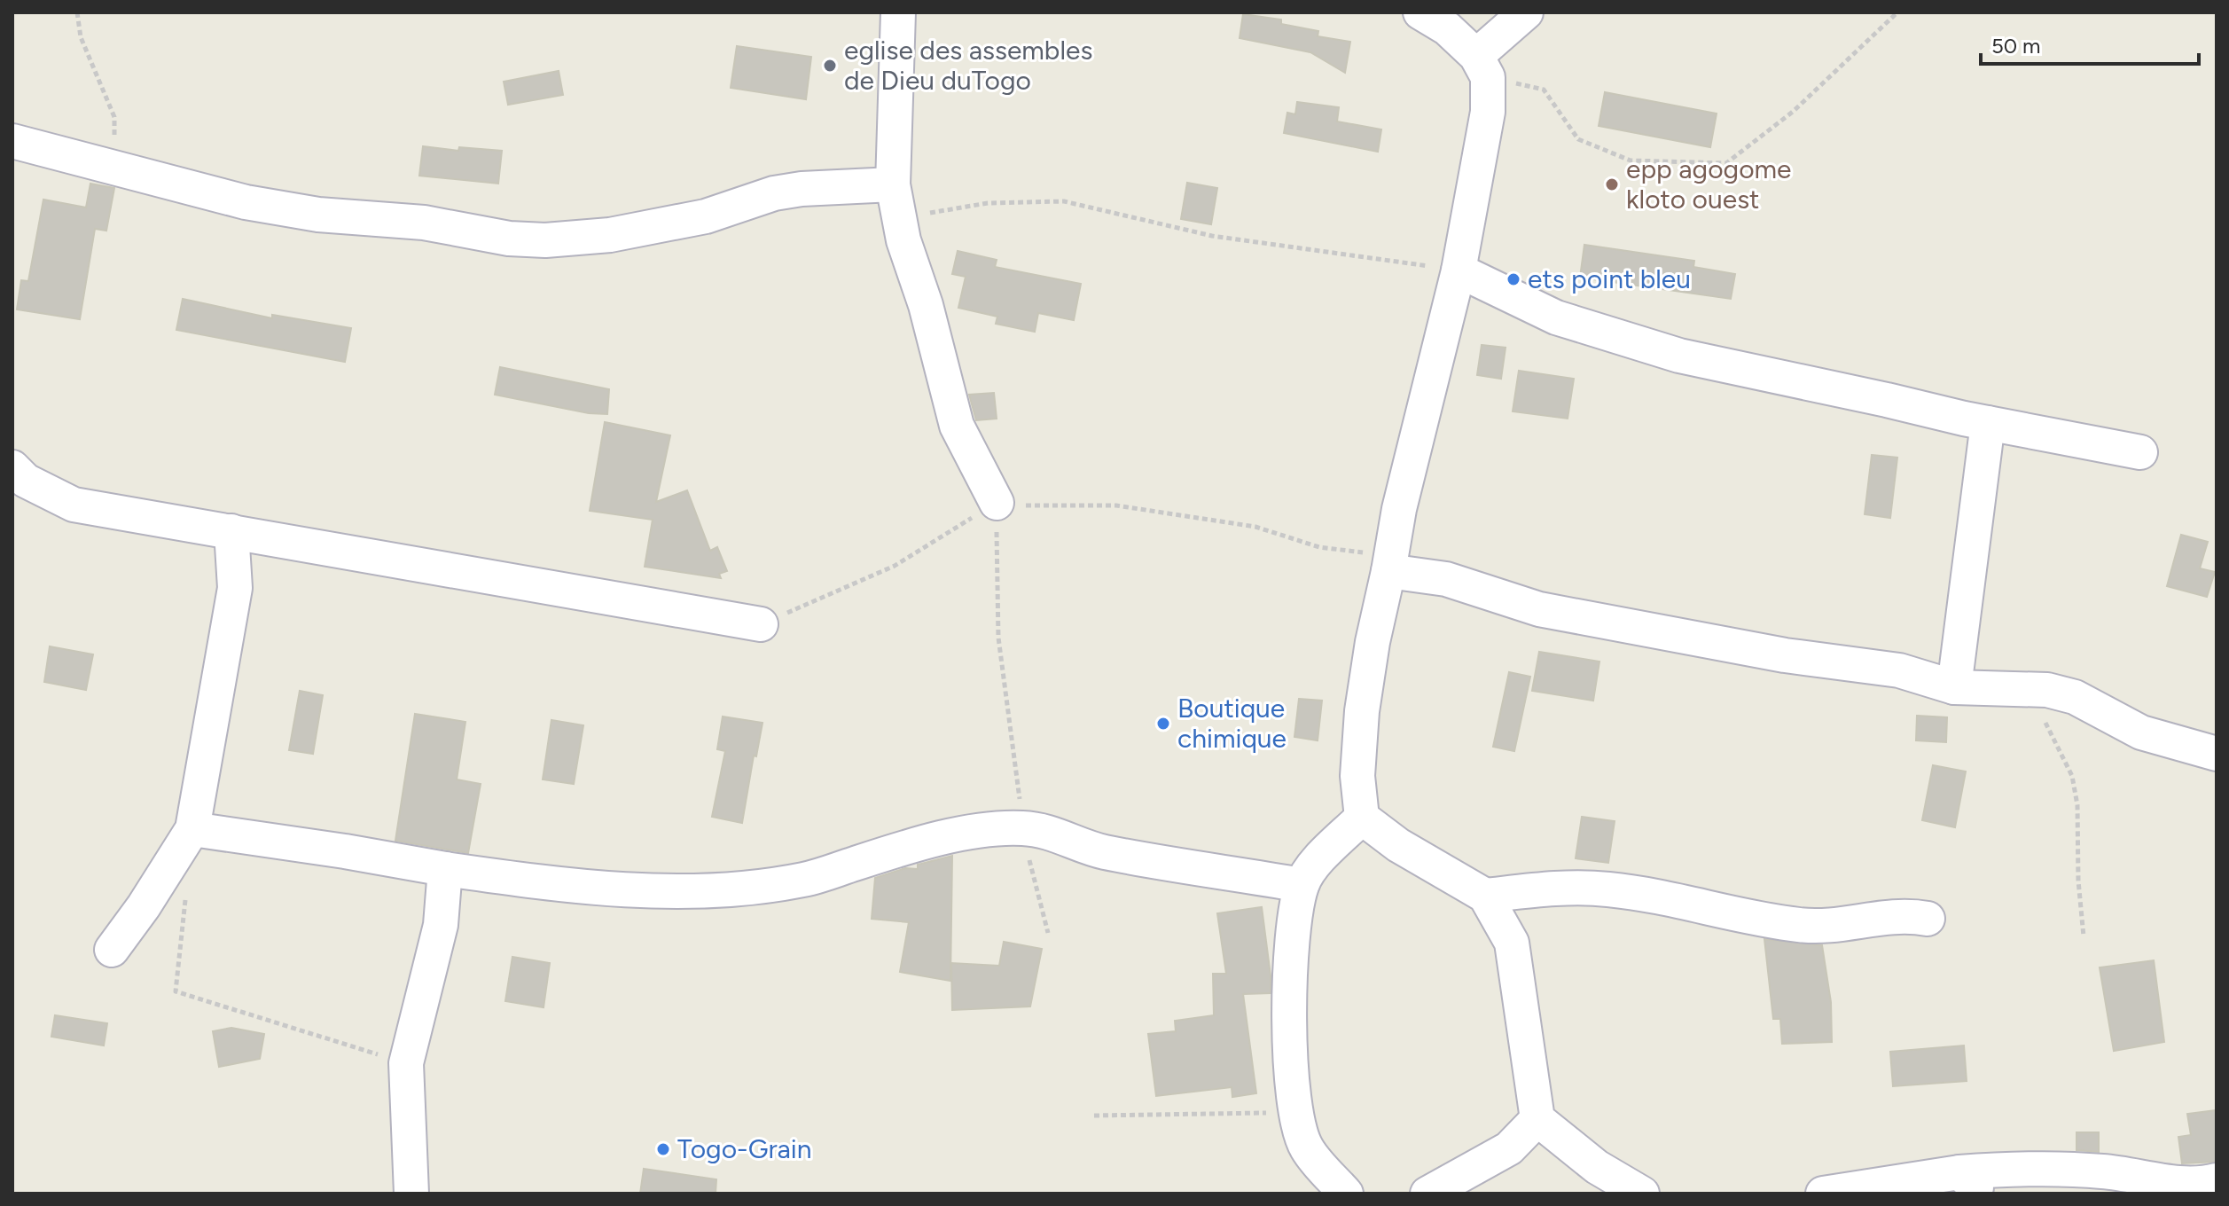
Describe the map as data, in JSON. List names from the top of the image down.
{
  "places": [
    "eglise des assembles de Dieu duTogo",
    "epp agogome kloto ouest",
    "ets point bleu",
    "Boutique chimique",
    "Togo-Grain"
  ],
  "scale_bar": "50 m"
}
